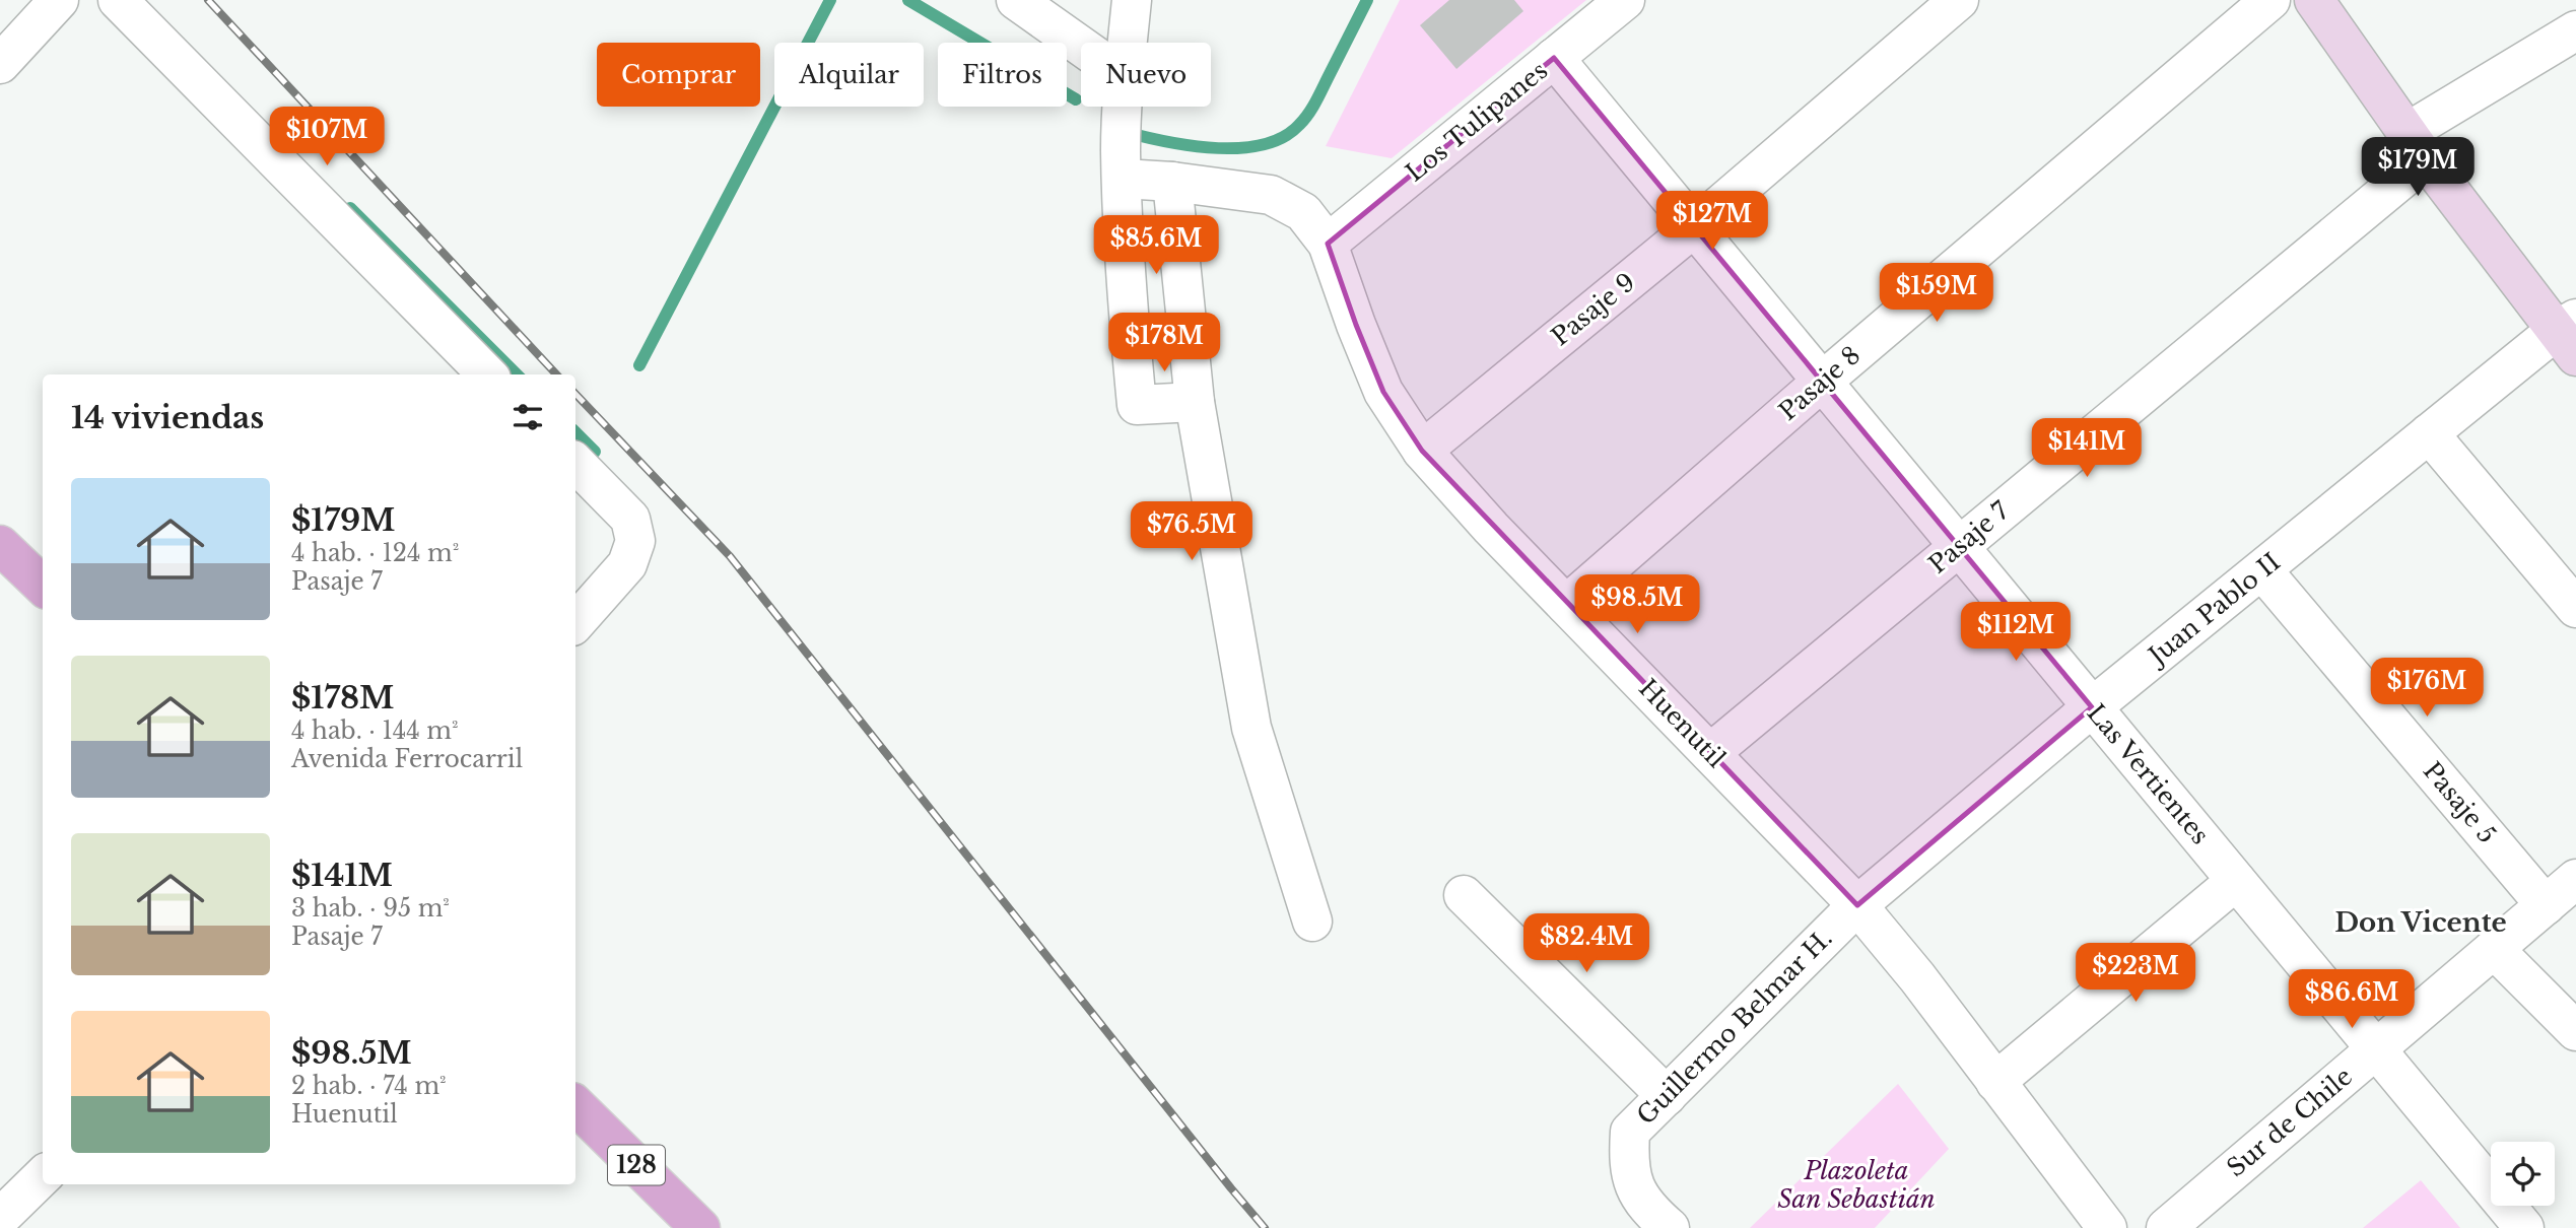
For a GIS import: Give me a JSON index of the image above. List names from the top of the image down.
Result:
{
  "streets": {
    "main road": ["128"],
    "street": [
      "Los Tulipanes",
      "Pasaje 9",
      "Pasaje 8",
      "Pasaje 7",
      "Juan Pablo II",
      "Huenutil",
      "Las Vertientes",
      "Pasaje 5",
      "Guillermo Belmar H.",
      "Sur de Chile"
    ]
  },
  "crossings": [
    ["Los Tulipanes", "Huenutil"],
    ["Los Tulipanes", "Las Vertientes"],
    ["Pasaje 9", "Huenutil"],
    ["Pasaje 9", "Las Vertientes"],
    ["Pasaje 8", "Huenutil"],
    ["Pasaje 8", "Las Vertientes"],
    ["Pasaje 7", "Huenutil"],
    ["Pasaje 7", "Las Vertientes"],
    ["Juan Pablo II", "Huenutil"],
    ["Juan Pablo II", "Las Vertientes"],
    ["Juan Pablo II", "Pasaje 5"],
    ["Juan Pablo II", "Guillermo Belmar H."],
    ["Huenutil", "Guillermo Belmar H."],
    ["Las Vertientes", "Sur de Chile"],
    ["Pasaje 5", "Sur de Chile"]
  ],
  "districts": ["Don Vicente"],
  "parks": ["Plazoleta San Sebastián"],
  "page": {
    "chip": [
      "Comprar",
      "Alquilar",
      "Filtros",
      "Nuevo"
    ],
    "price": [
      "$107M",
      "$179M",
      "$127M",
      "$85.6M",
      "$159M",
      "$178M",
      "$141M",
      "$76.5M",
      "$98.5M",
      "$112M",
      "$176M",
      "$82.4M",
      "$223M",
      "$86.6M"
    ],
    "heading": "14 viviendas",
    "list": [
      {
        "name": "$179M",
        "note": "4 hab. · 124 m² · Pasaje 7"
      },
      {
        "name": "$178M",
        "note": "4 hab. · 144 m² · Avenida Ferrocarril"
      },
      {
        "name": "$141M",
        "note": "3 hab. · 95 m² · Pasaje 7"
      },
      {
        "name": "$98.5M",
        "note": "2 hab. · 74 m² · Huenutil"
      }
    ]
  }
}
